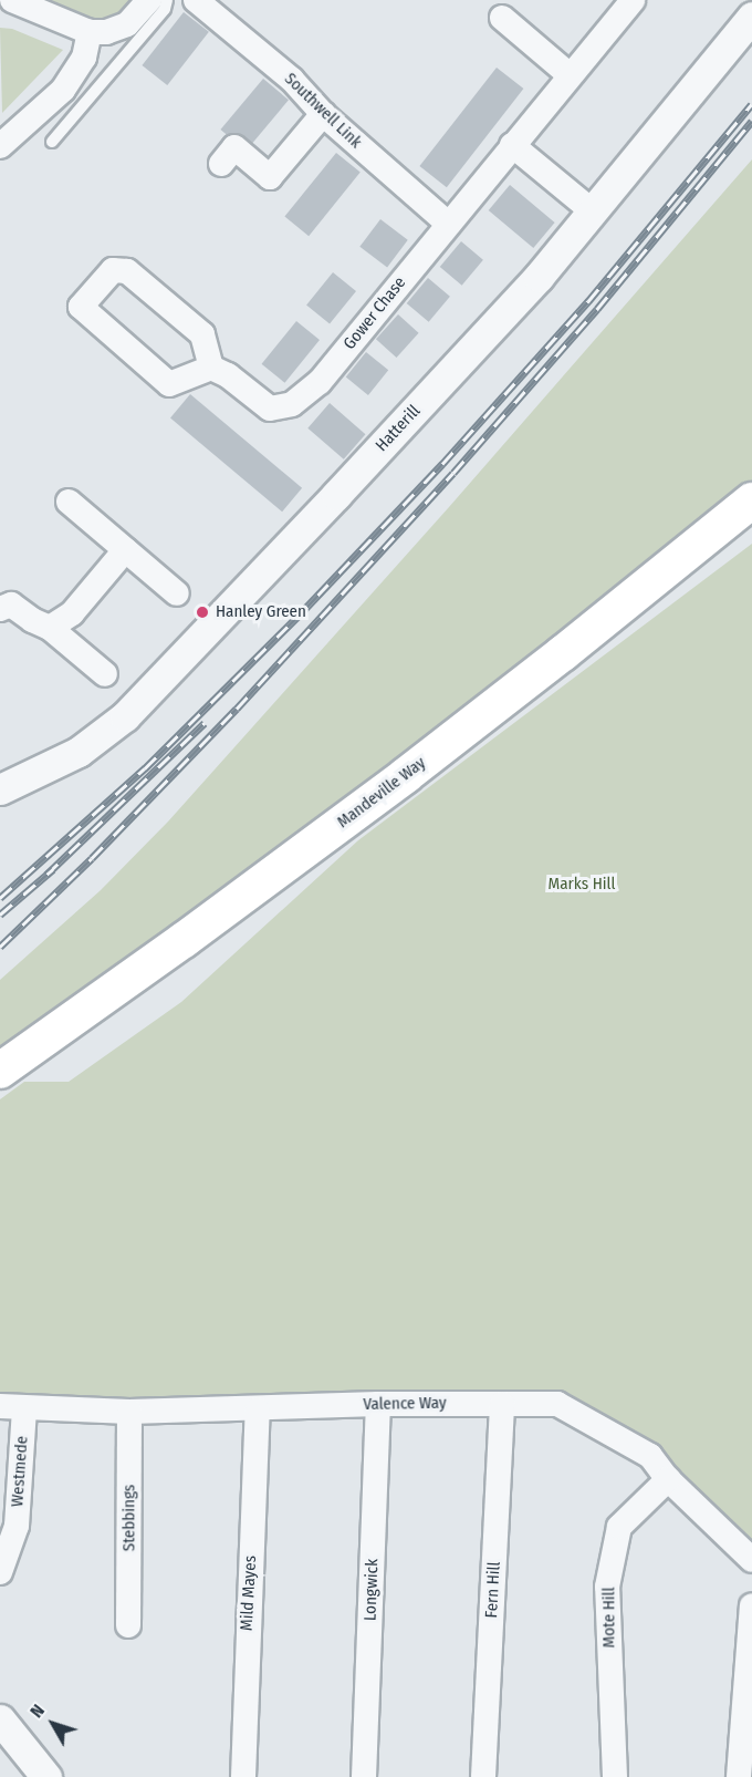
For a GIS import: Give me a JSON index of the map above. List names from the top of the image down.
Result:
{
  "streets": {
    "main road": ["Mandeville Way"],
    "street": [
      "Southwell Link",
      "Gower Chase",
      "Hatterill",
      "Valence Way",
      "Westmede",
      "Stebbings",
      "Longwick",
      "Fern Hill",
      "Mild Mayes",
      "Mote Hill"
    ]
  },
  "crossings": [
    ["Southwell Link", "Gower Chase"],
    ["Valence Way", "Westmede"],
    ["Valence Way", "Stebbings"],
    ["Valence Way", "Longwick"],
    ["Valence Way", "Fern Hill"],
    ["Valence Way", "Mild Mayes"],
    ["Valence Way", "Mote Hill"]
  ],
  "parks": ["Marks Hill"],
  "places": ["Hanley Green"],
  "north": "top left"
}
